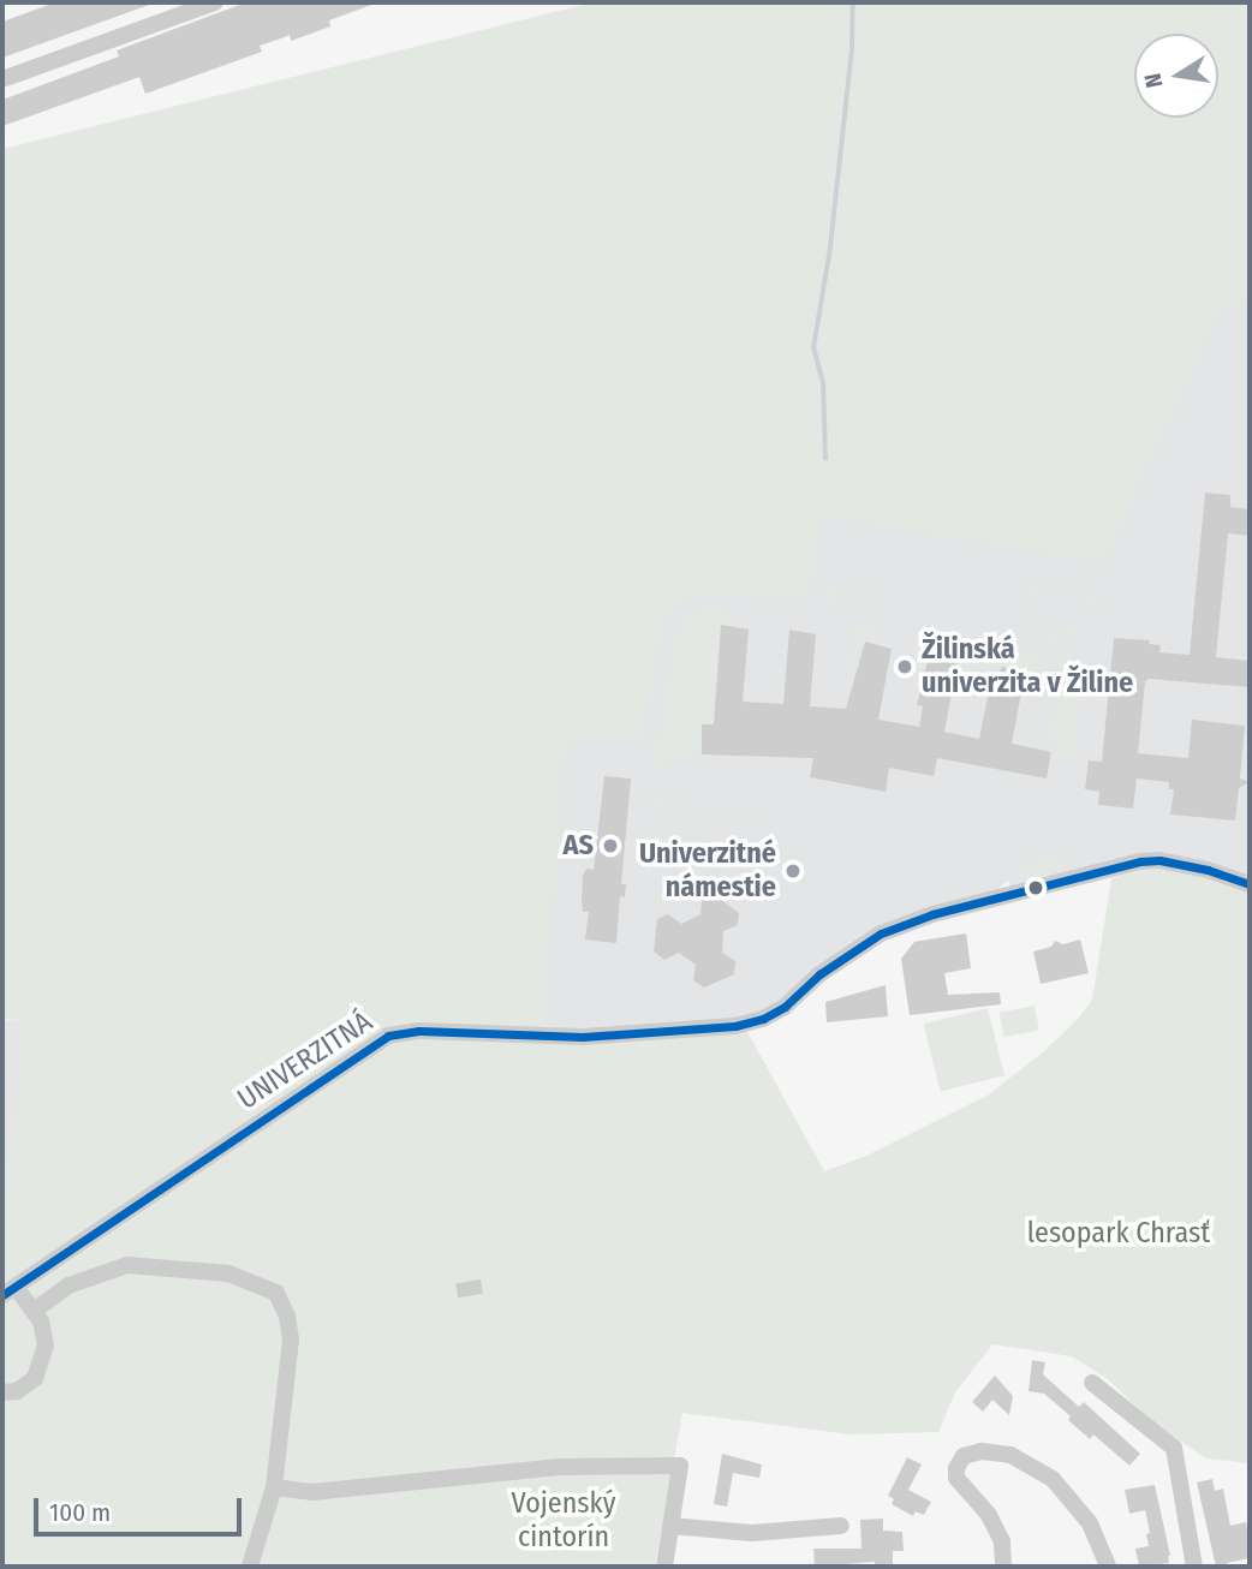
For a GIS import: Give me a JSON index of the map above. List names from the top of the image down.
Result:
{
  "streets": {
    "street": ["UNIVERZITNÁ"]
  },
  "parks": ["lesopark Chrasť", "Vojenský cintorín"],
  "places": ["Žilinská univerzita v Žiline", "AS", "Univerzitné námestie"],
  "scale_bar": "100 m",
  "north": "left"
}
